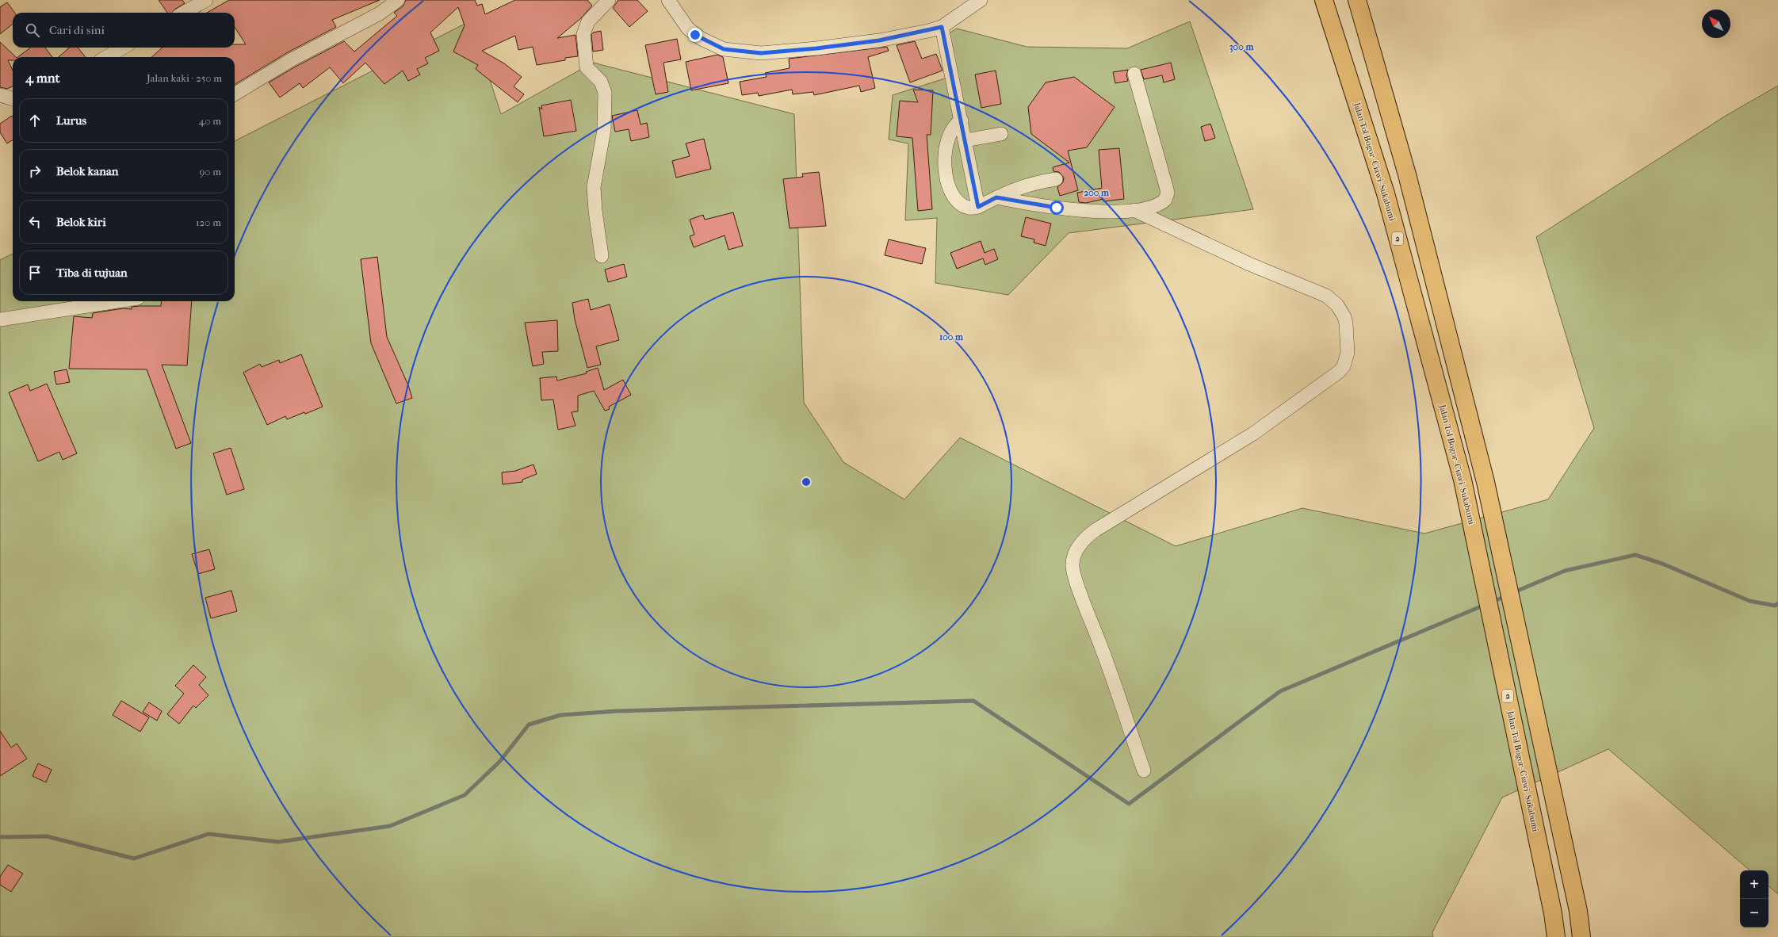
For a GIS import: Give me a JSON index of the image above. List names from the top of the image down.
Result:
{
  "streets": {
    "highway": ["Jalan Tol Bogor–Ciawi–Sukabumi", "2"]
  },
  "north": "top left",
  "page": {
    "search": "Cari di sini",
    "heading": ["4 mnt", "Jalan kaki · 250 m"],
    "list": [
      ["Lurus", "40 m"],
      ["Belok kanan", "90 m"],
      ["Belok kiri", "120 m"],
      "Tiba di tujuan"
    ],
    "map_buttons": ["+", "−"]
  },
  "rings": ["300 m", "200 m", "100 m"]
}
